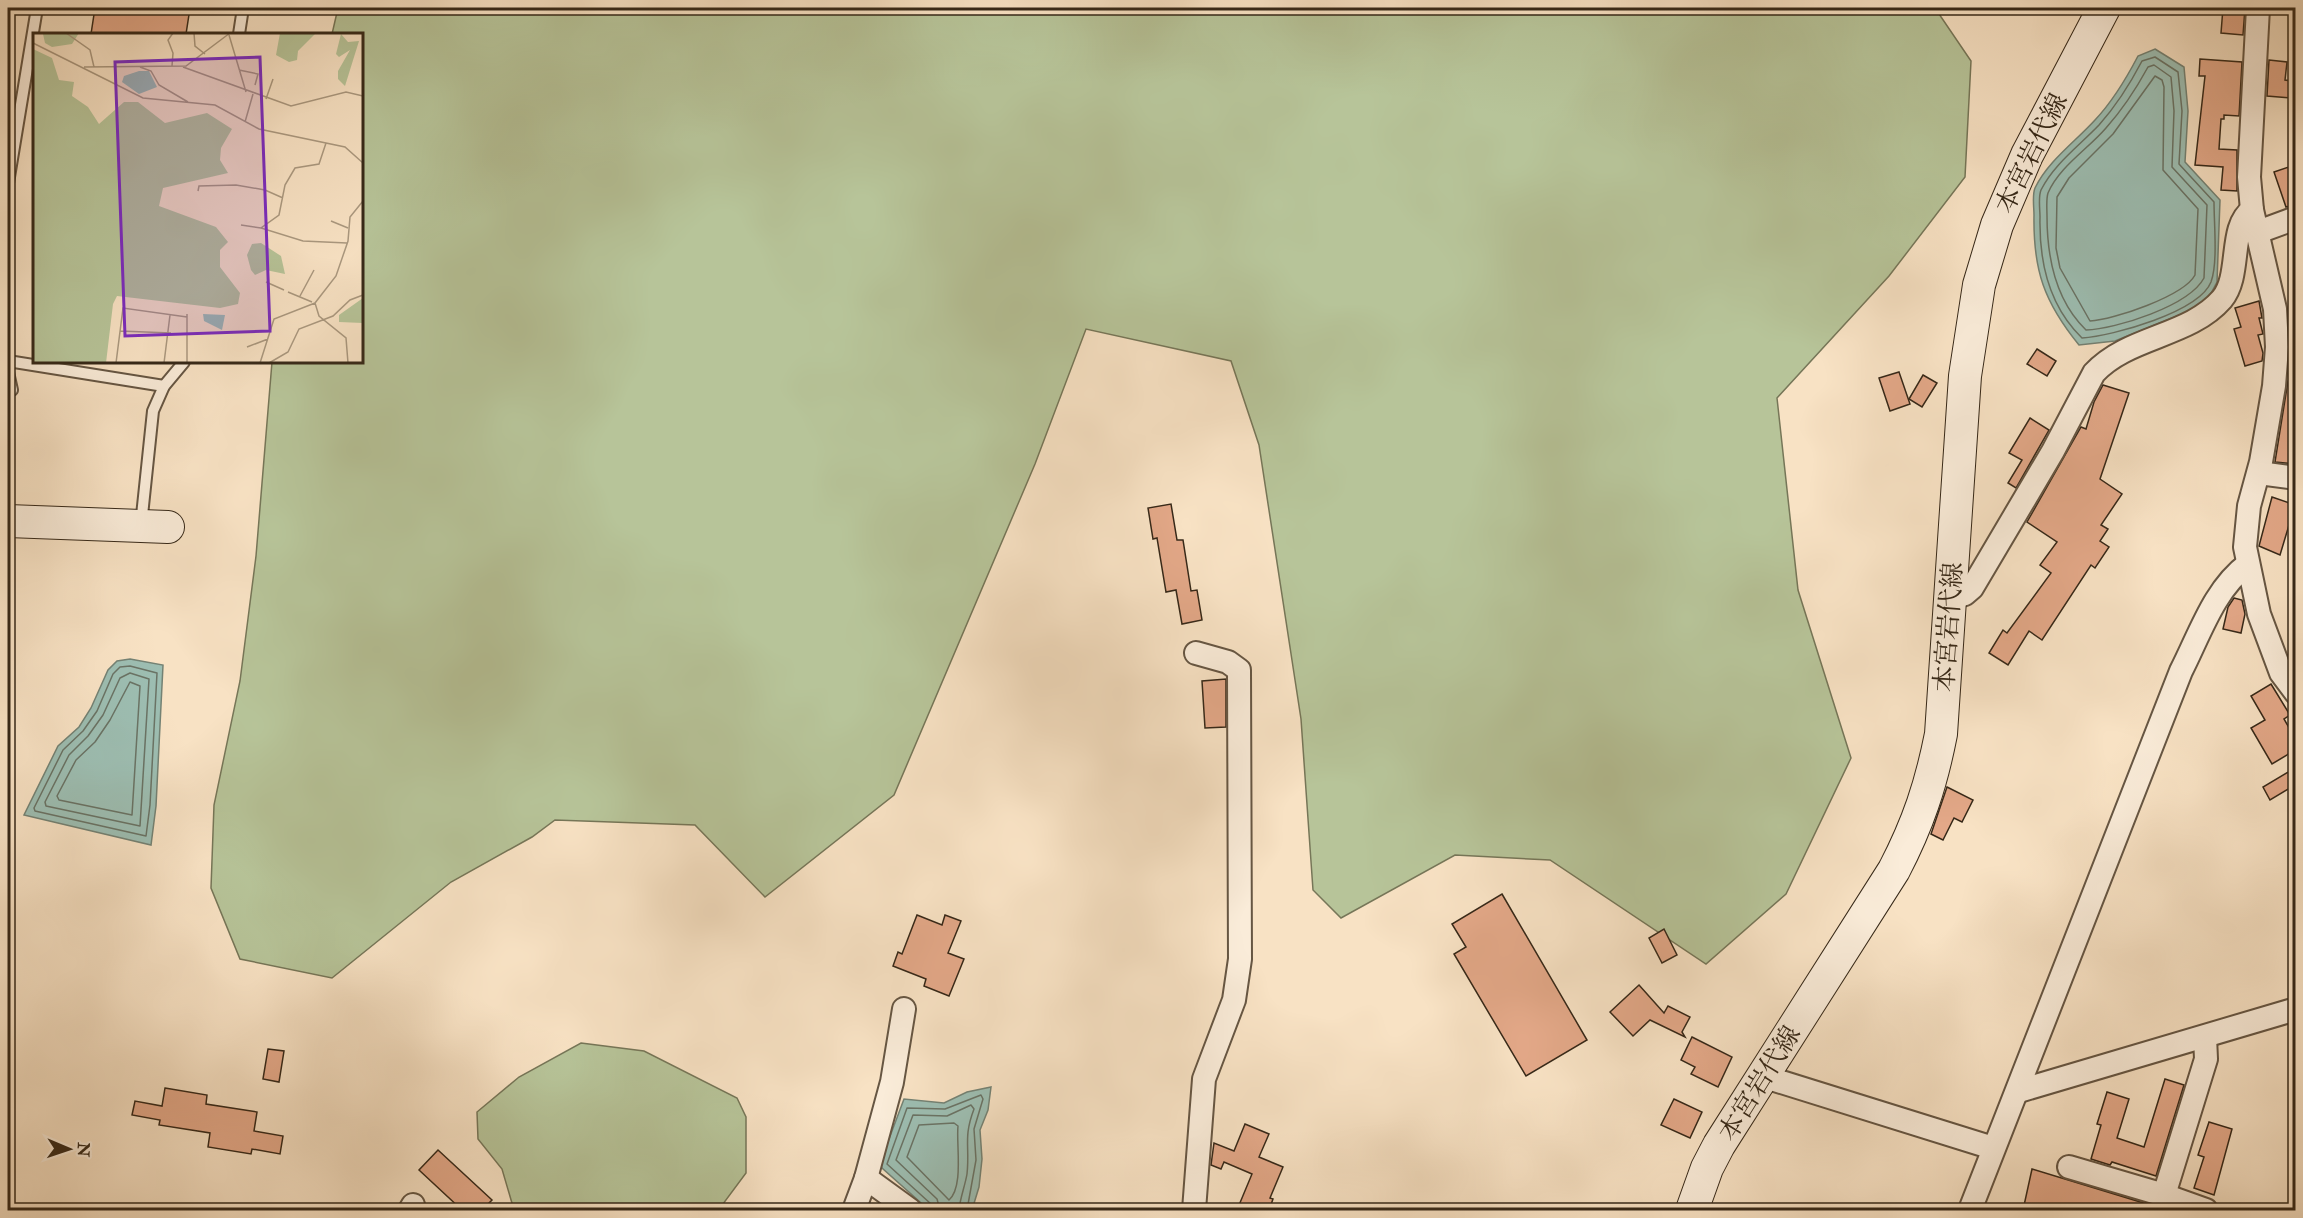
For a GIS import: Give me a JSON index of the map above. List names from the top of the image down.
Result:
{
  "streets": {
    "main road": ["本宮岩代線"]
  },
  "north": "right"
}
